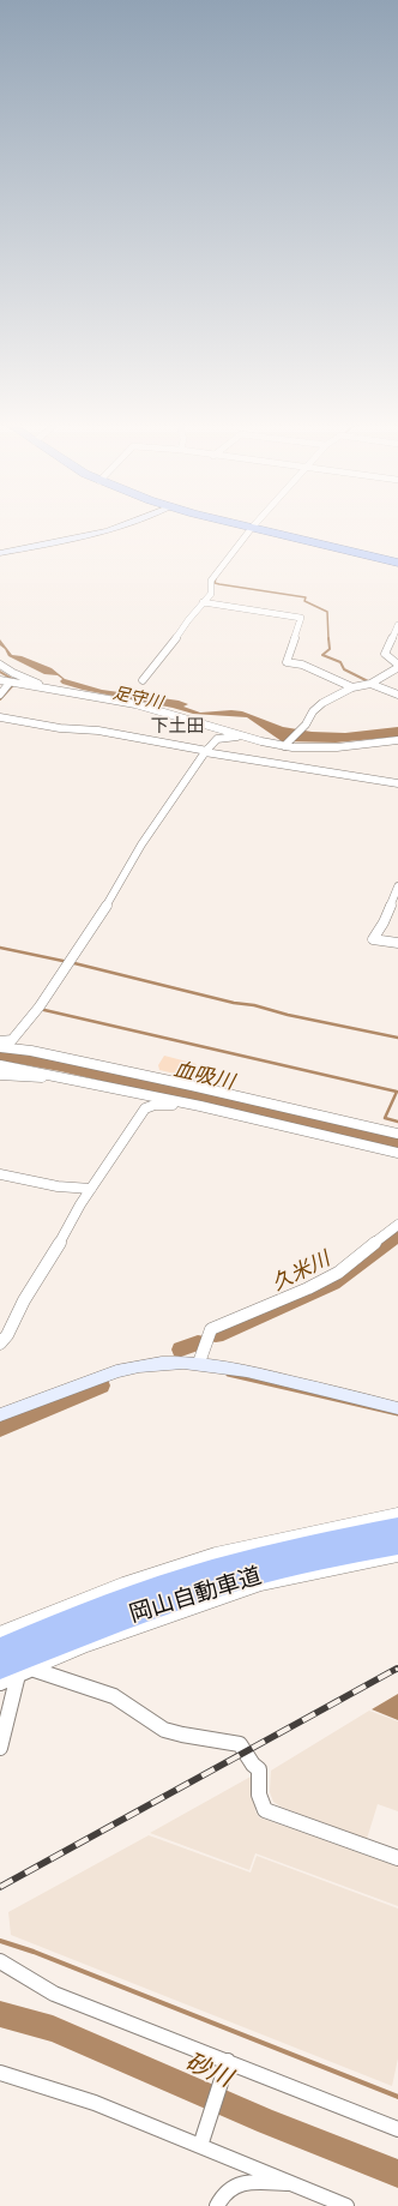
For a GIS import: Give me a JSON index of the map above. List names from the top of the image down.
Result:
{
  "streets": {
    "highway": ["岡山自動車道"]
  },
  "districts": ["下土田"],
  "water": [
    "足守川",
    "血吸川",
    "久米川",
    "砂川"
  ]
}
